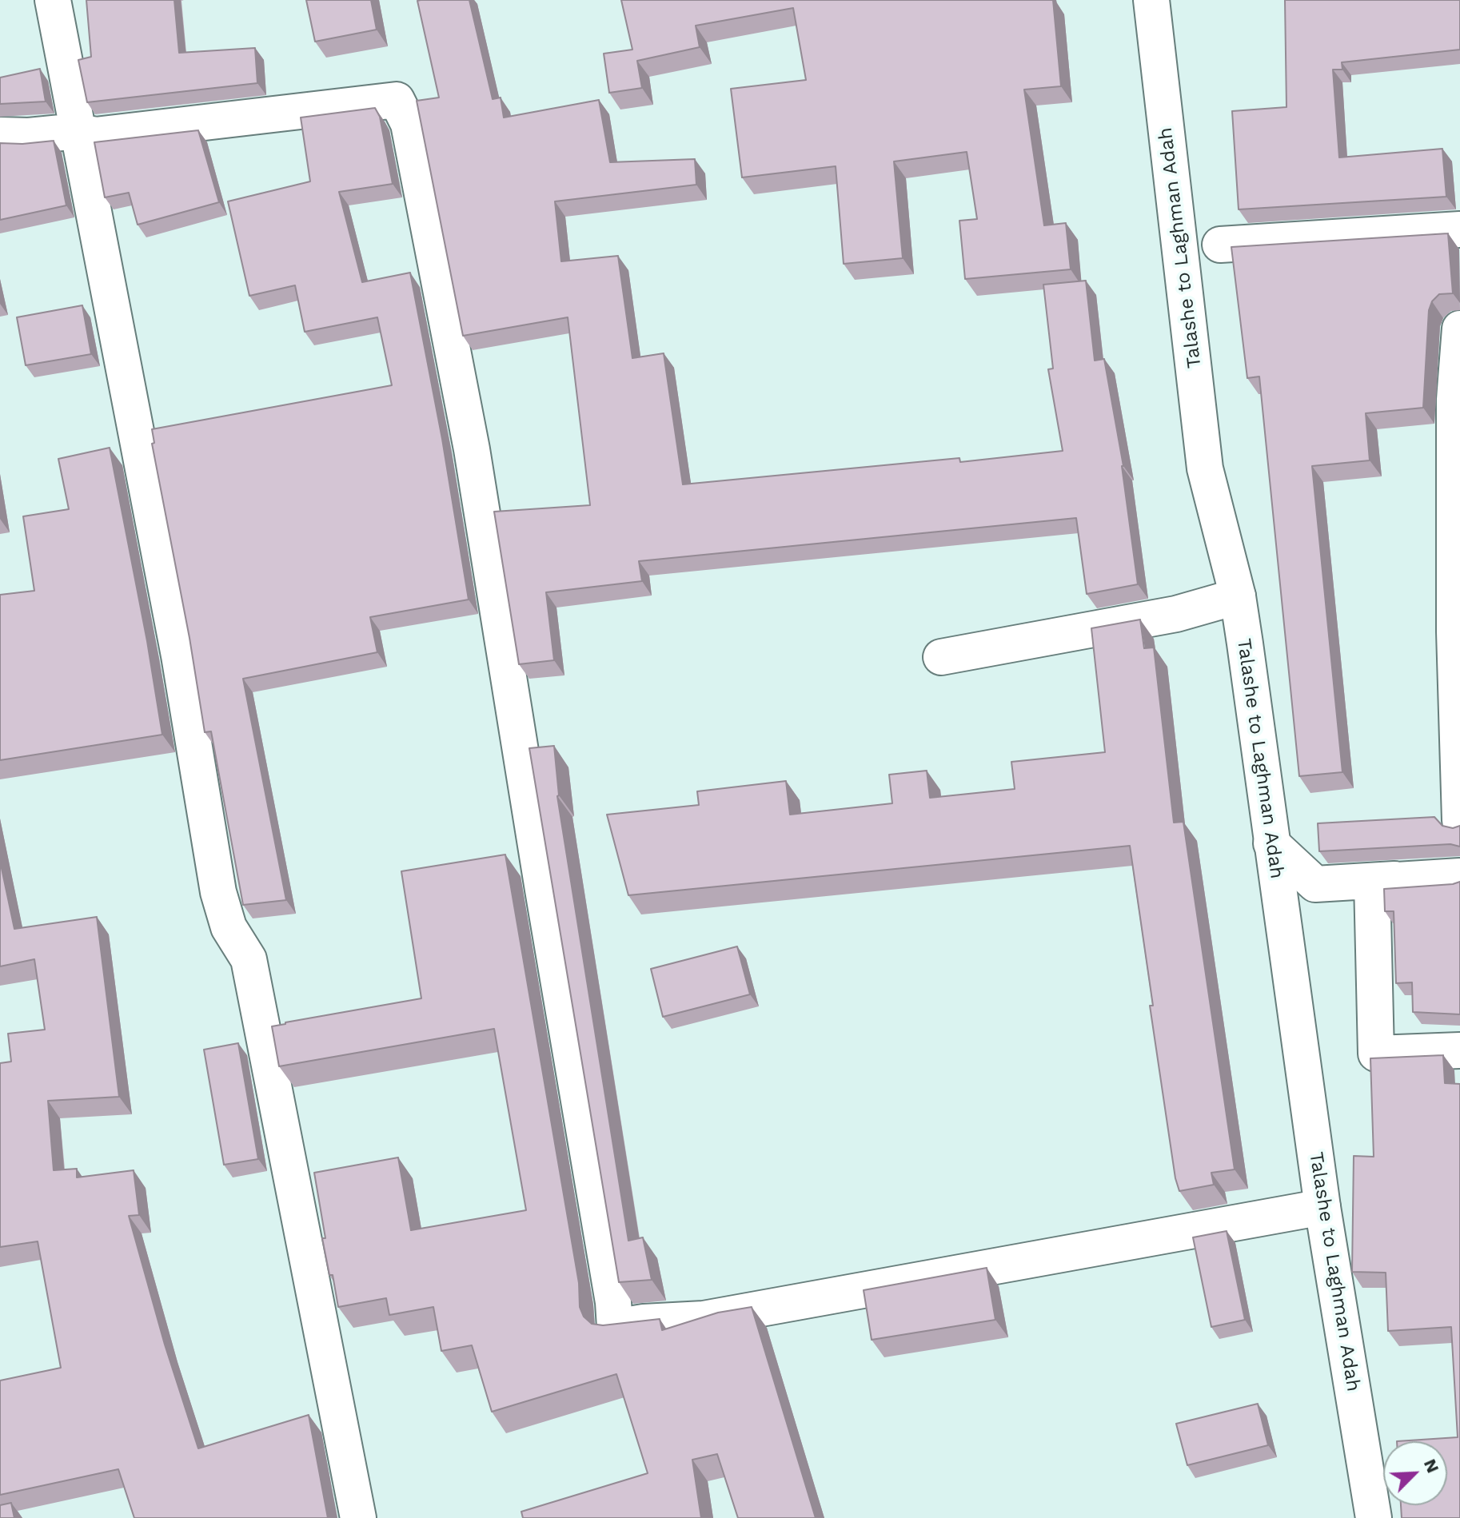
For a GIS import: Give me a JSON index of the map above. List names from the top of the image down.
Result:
{
  "streets": {
    "street": ["Talashe to Laghman Adah"]
  },
  "north": "top right"
}
